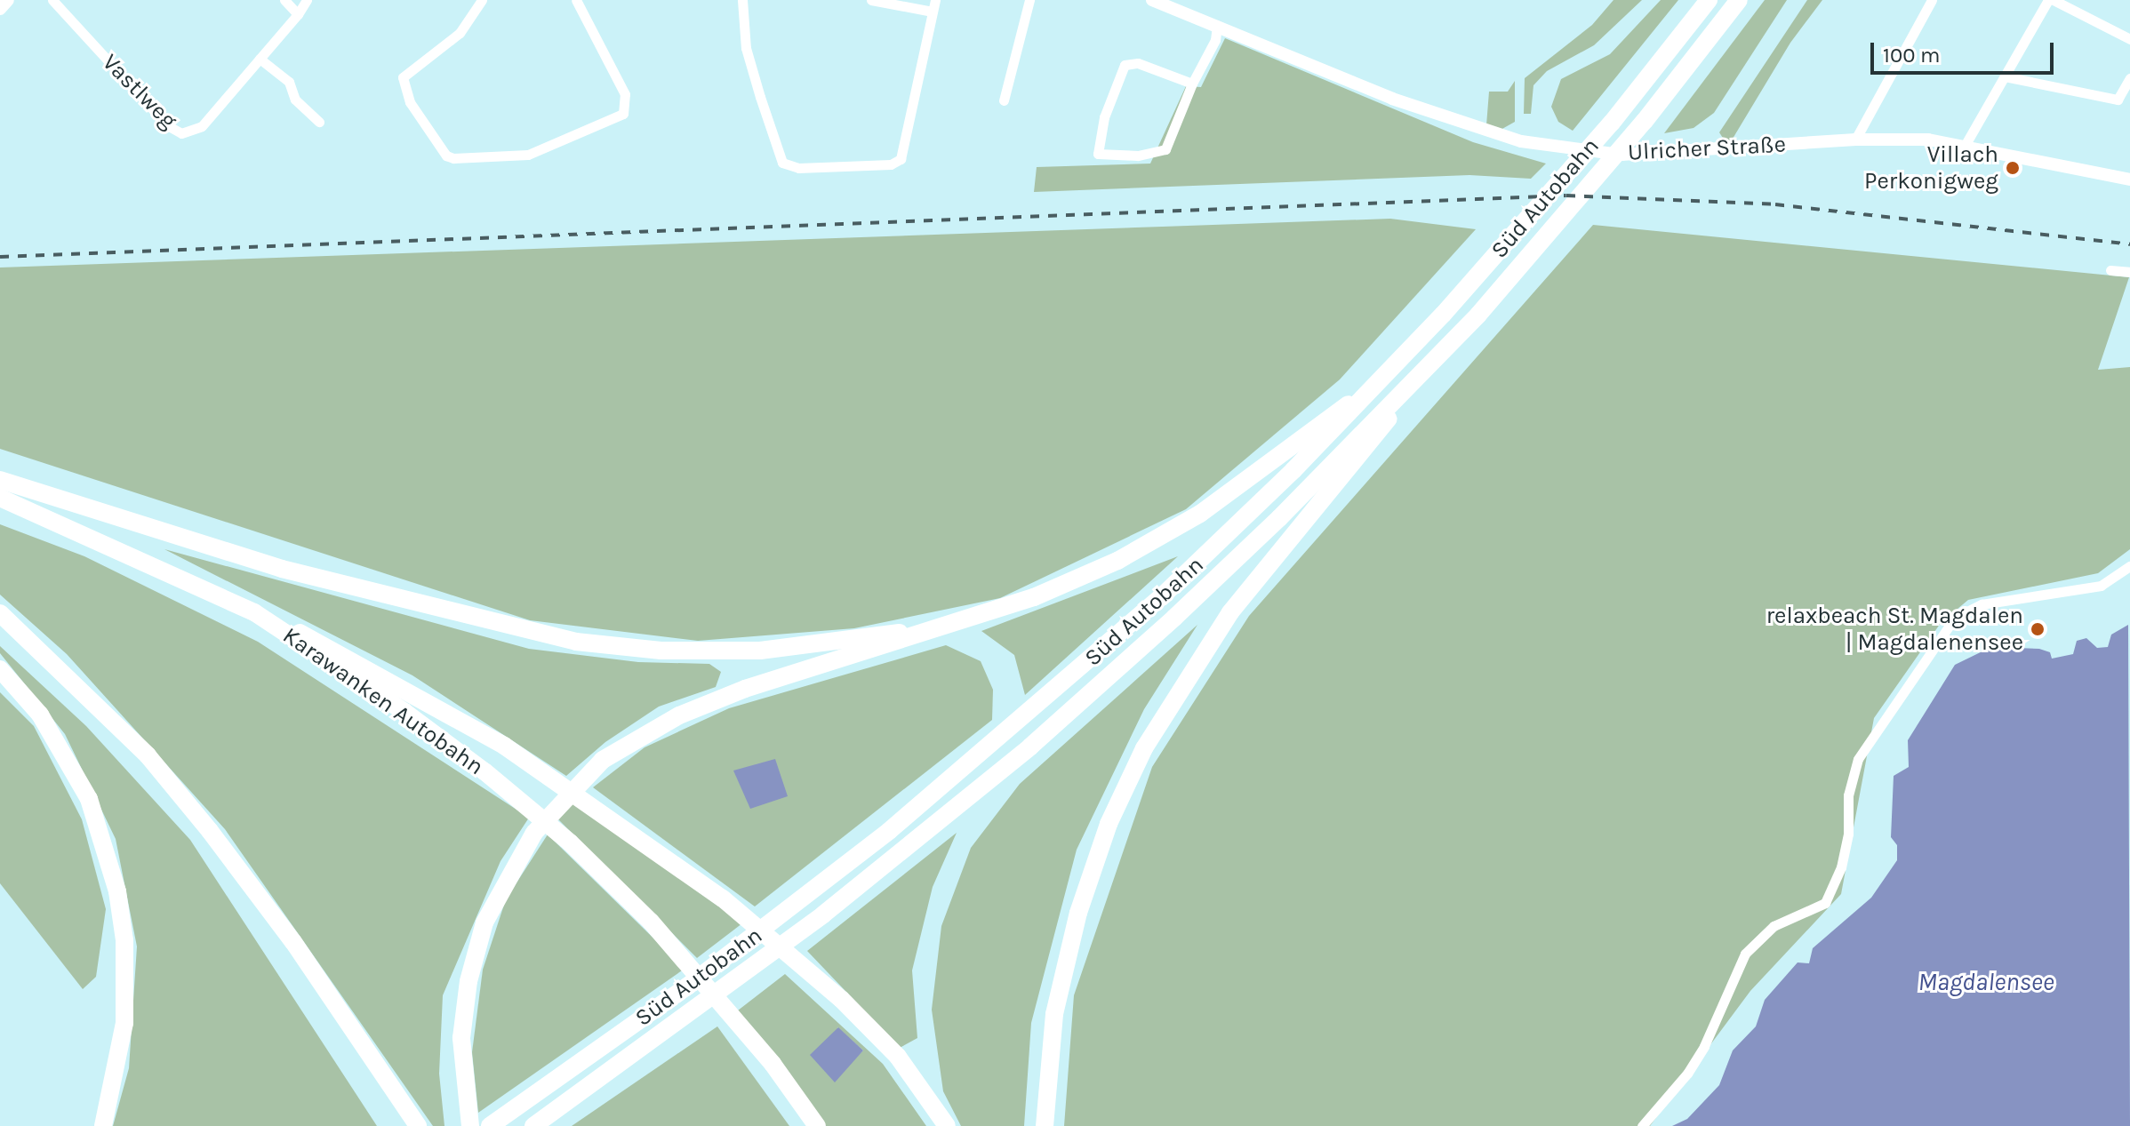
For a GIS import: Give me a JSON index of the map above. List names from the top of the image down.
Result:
{
  "streets": {
    "highway": ["Süd Autobahn", "Karawanken Autobahn"],
    "street": ["Vastlweg", "Ulricher Straße"]
  },
  "water": ["Magdalensee"],
  "places": ["Villach Perkonigweg", "relaxbeach St. Magdalen | Magdalenensee"],
  "scale_bar": "100 m"
}
